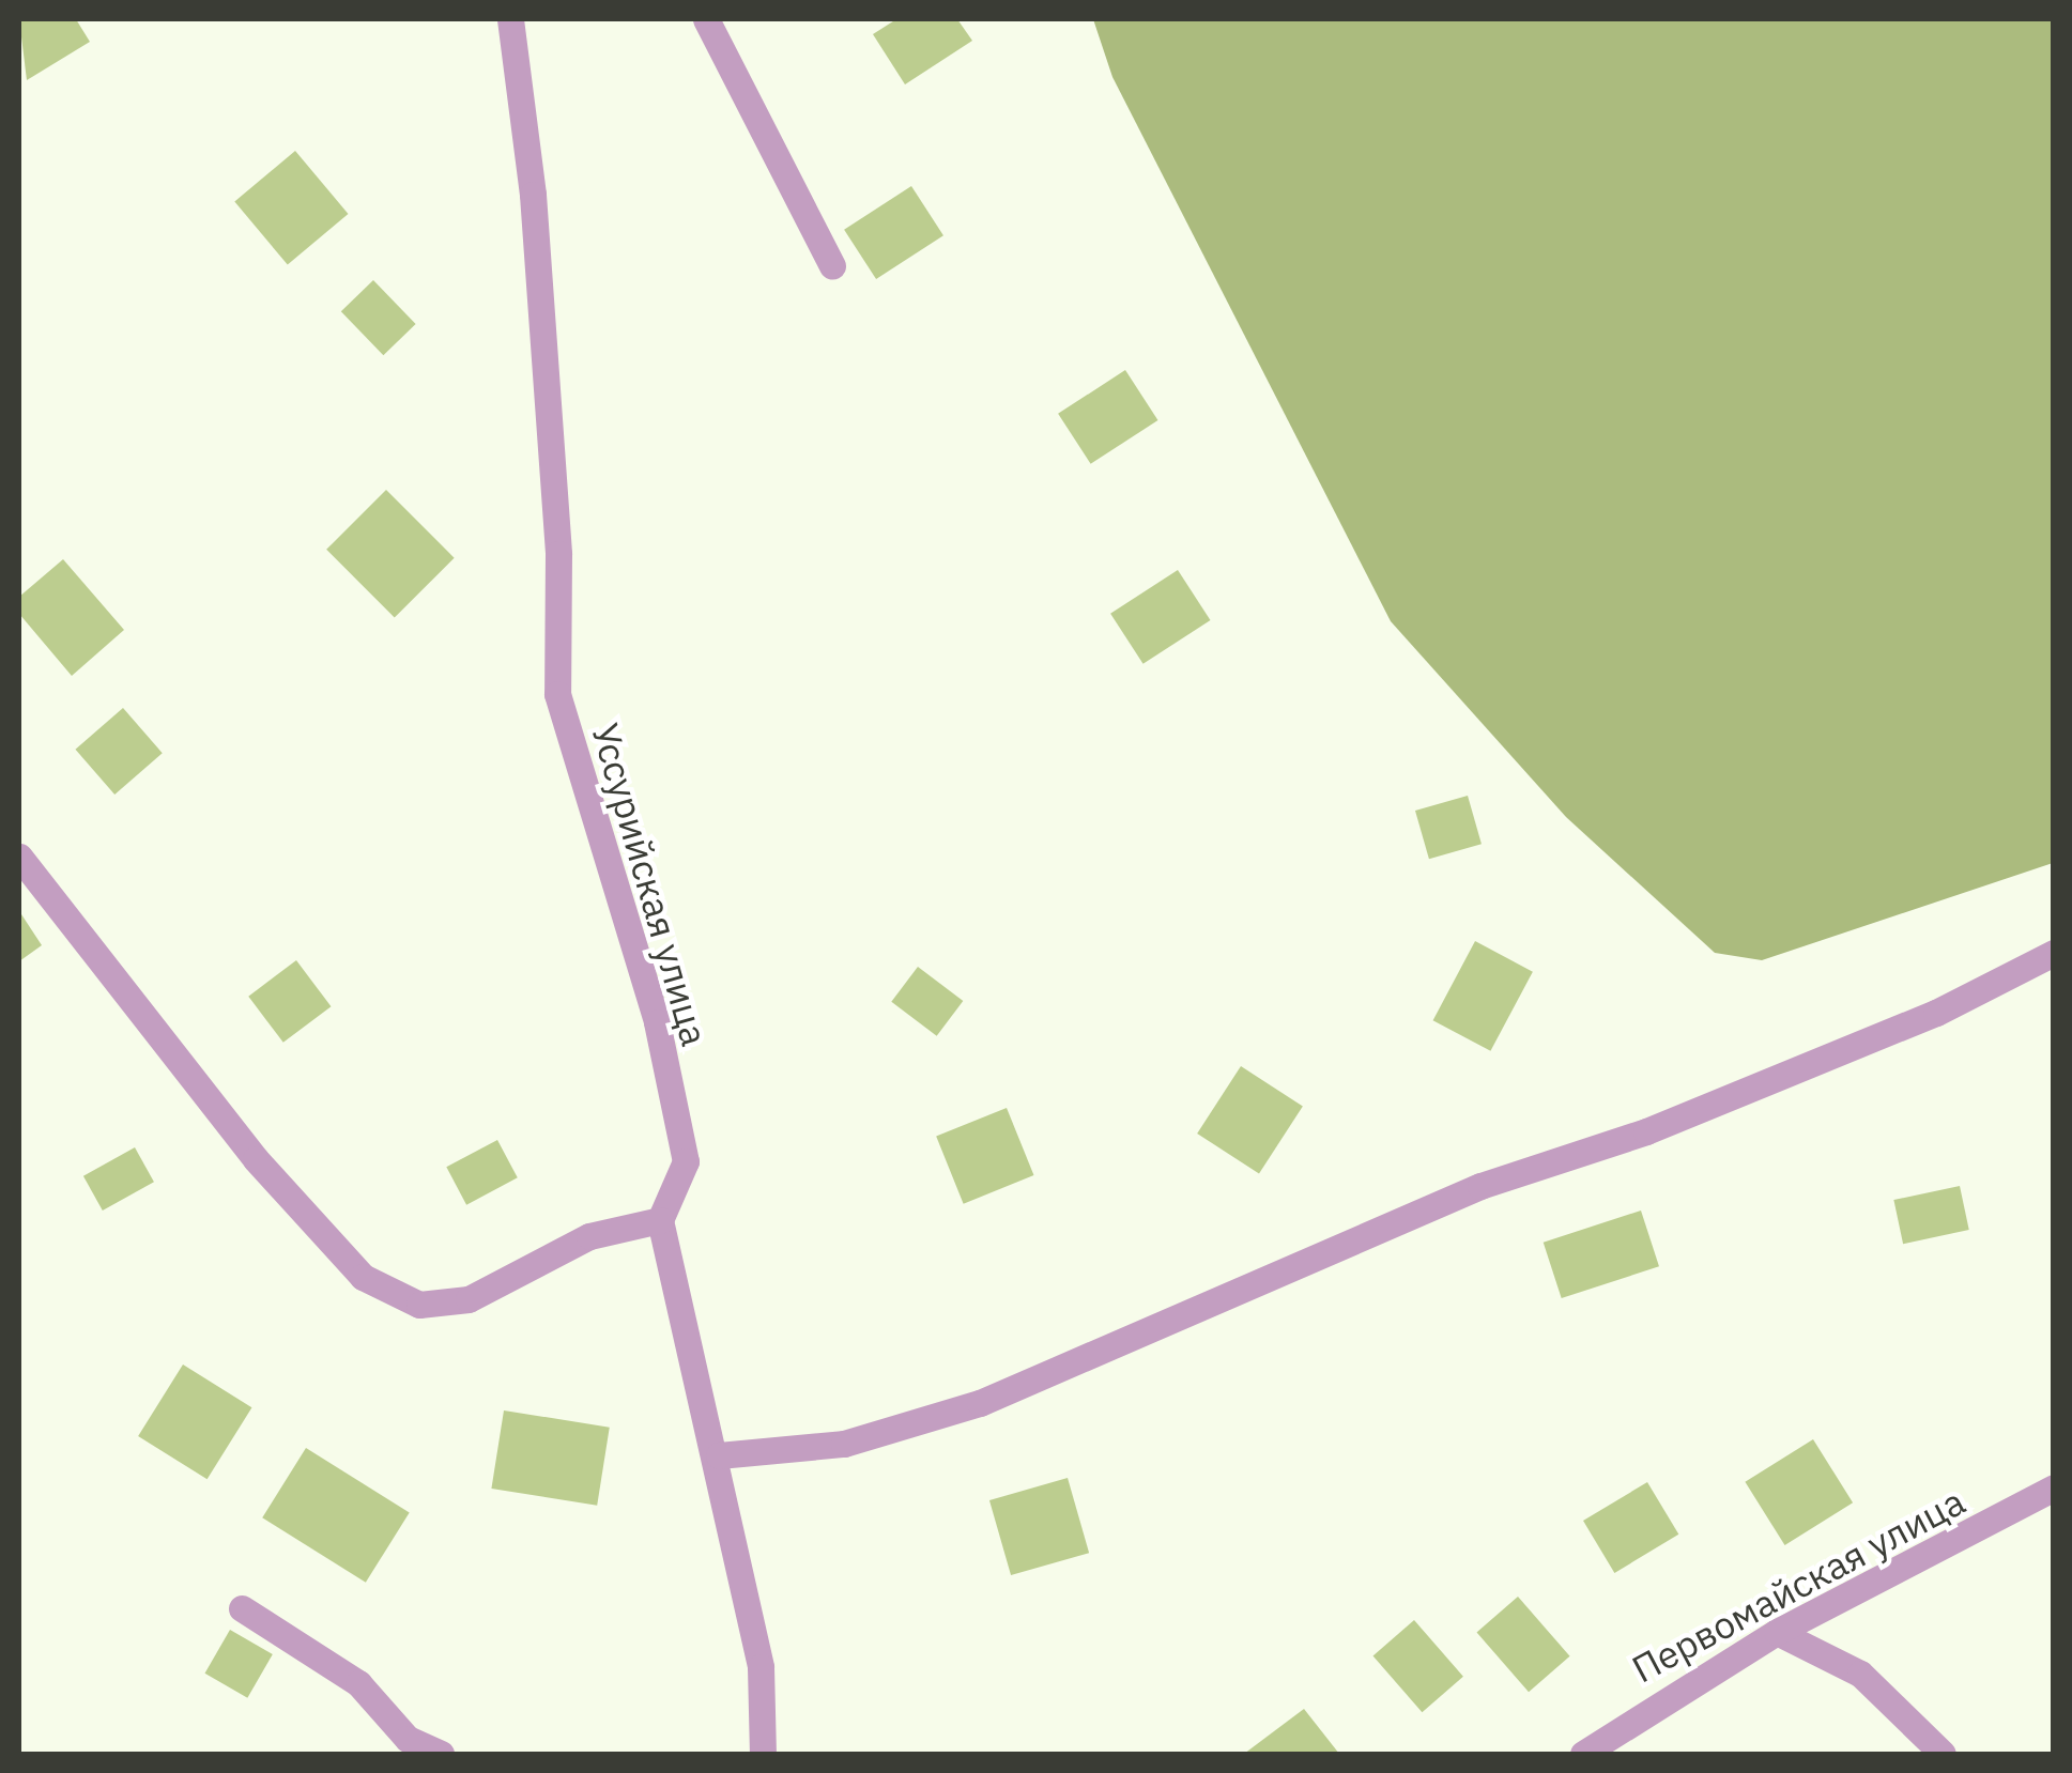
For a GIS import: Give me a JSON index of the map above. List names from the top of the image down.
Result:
{
  "streets": {
    "street": ["Уссурийская улица", "Первомайская улица"]
  }
}
